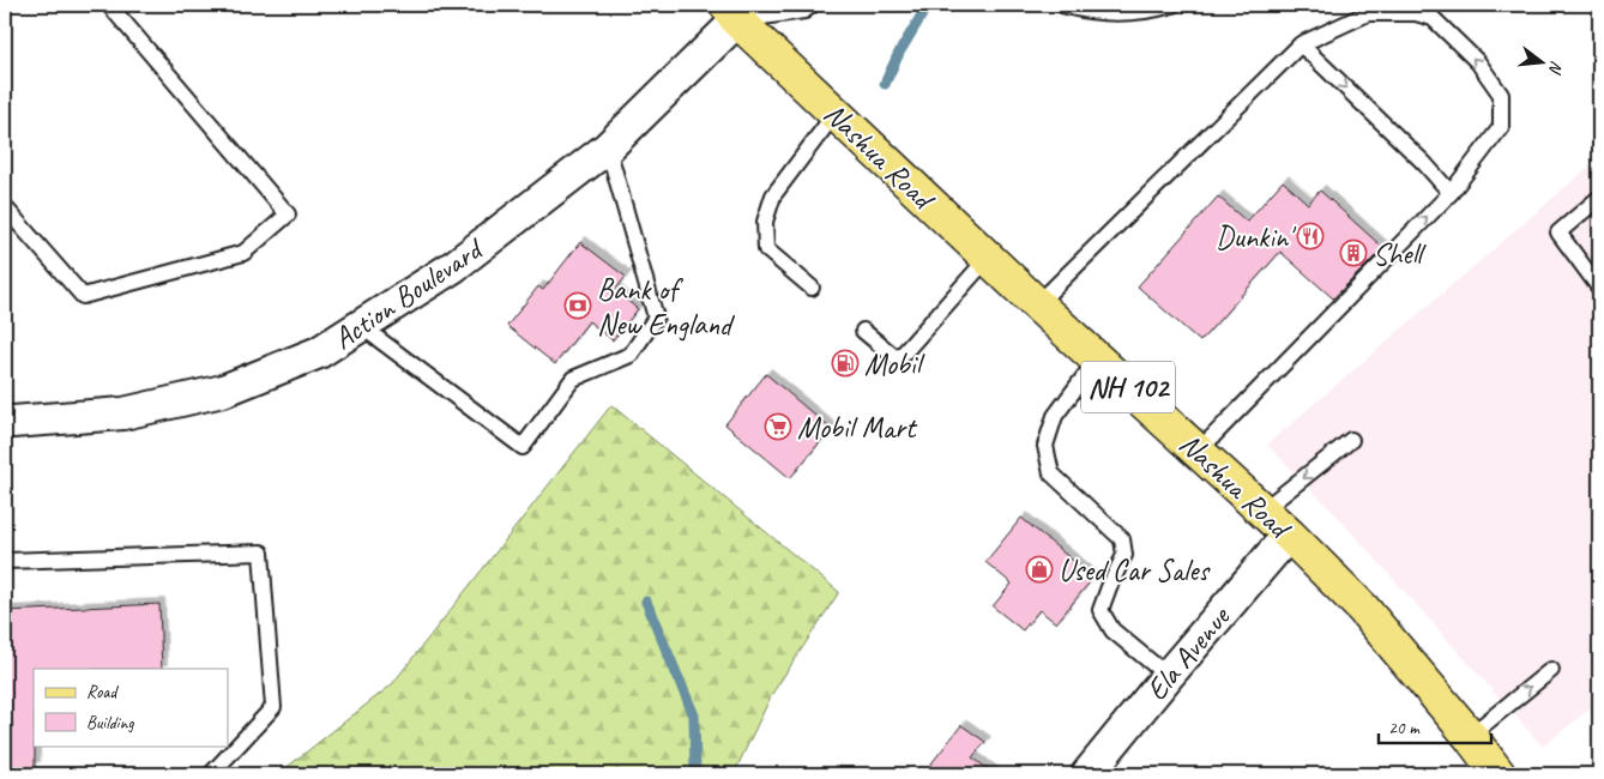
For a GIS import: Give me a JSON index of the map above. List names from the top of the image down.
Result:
{
  "streets": {
    "main road": ["Nashua Road", "NH 102"],
    "street": ["Action Boulevard", "Ela Avenue"]
  },
  "crossings": [
    ["Nashua Road", "Action Boulevard"],
    ["Nashua Road", "Ela Avenue"]
  ],
  "places": {
    "restaurant": ["Dunkin'"],
    "building": ["Shell"],
    "bank": ["Bank of New England"],
    "fuel station": ["Mobil"],
    "supermarket": ["Mobil Mart"],
    "shop": ["Used Car Sales"]
  },
  "legend": ["Road", "Building"],
  "scale_bar": "20 m",
  "north": "right"
}
